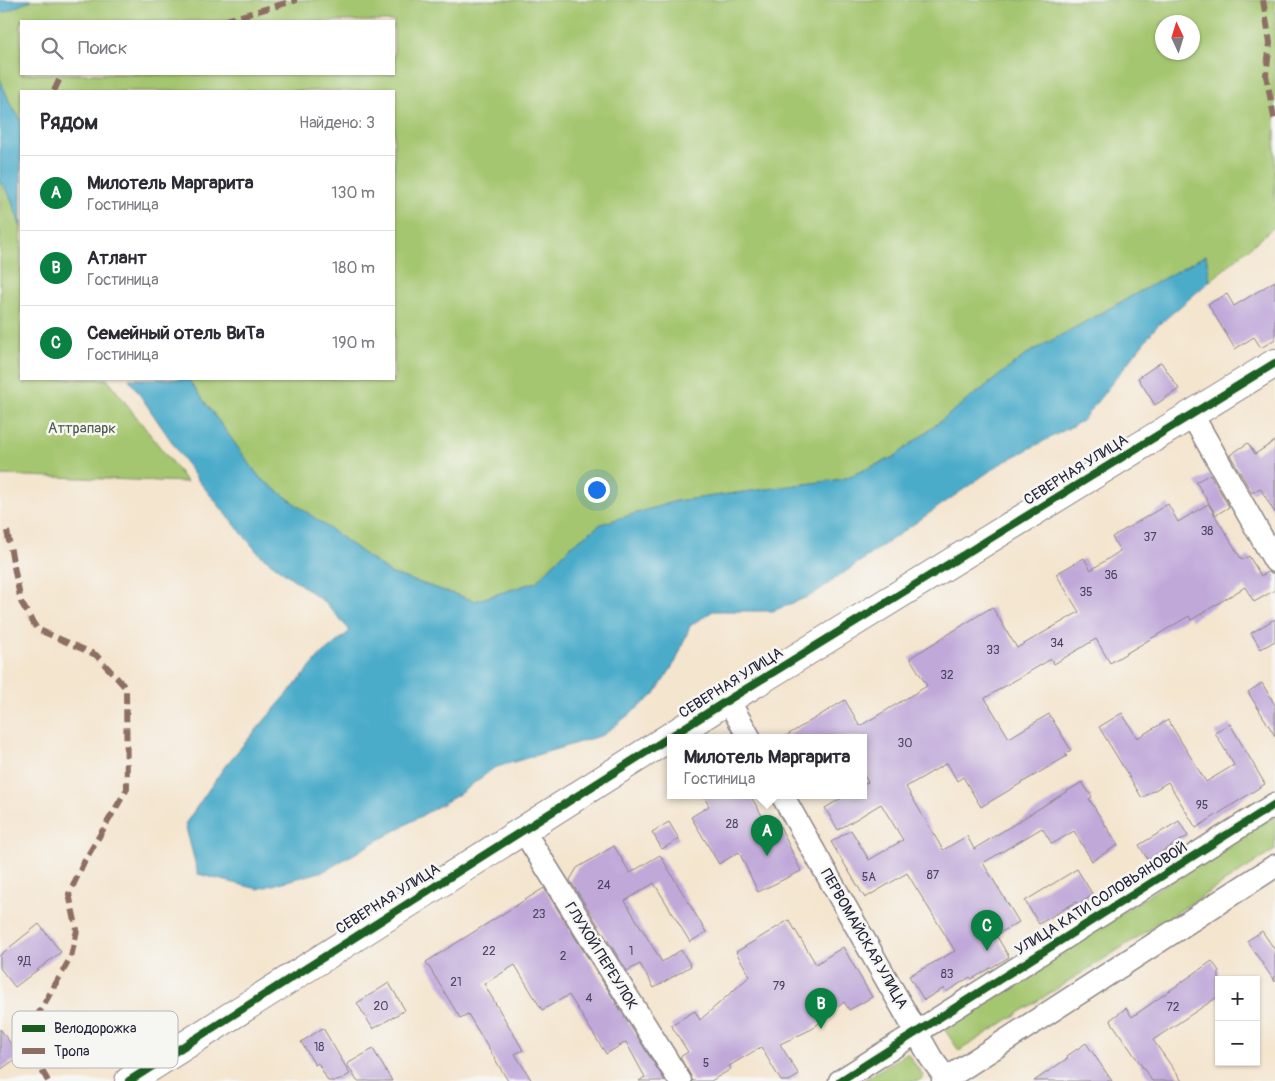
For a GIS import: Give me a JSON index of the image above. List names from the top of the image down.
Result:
{
  "streets": {
    "street": [
      "СЕВЕРНАЯ УЛИЦА",
      "УЛИЦА КАТИ СОЛОВЬЯНОВОЙ",
      "ПЕРВОМАЙСКАЯ УЛИЦА",
      "ГЛУХОЙ ПЕРЕУЛОК"
    ]
  },
  "crossings": [
    ["СЕВЕРНАЯ УЛИЦА", "ГЛУХОЙ ПЕРЕУЛОК"],
    ["УЛИЦА КАТИ СОЛОВЬЯНОВОЙ", "ПЕРВОМАЙСКАЯ УЛИЦА"]
  ],
  "parks": ["Аттрапарк"],
  "house_numbers": [
    "38",
    "37",
    "36",
    "35",
    "34",
    "33",
    "32",
    "30",
    "95",
    "28",
    "87",
    "5А",
    "24",
    "23",
    "22",
    "1",
    "2",
    "9Д",
    "83",
    "21",
    "79",
    "4",
    "20",
    "72",
    "18",
    "5"
  ],
  "legend": ["Велодорожка", "Тропа"],
  "north": "top",
  "page": {
    "search": "Поиск",
    "heading": ["Рядом", "Найдено: 3"],
    "list": [
      {
        "mark": "A",
        "name": "Милотель Маргарита",
        "note": "Гостиница",
        "value": "130 m"
      },
      {
        "mark": "B",
        "name": "Атлант",
        "note": "Гостиница",
        "value": "180 m"
      },
      {
        "mark": "C",
        "name": "Семейный отель ВиТа",
        "note": "Гостиница",
        "value": "190 m"
      }
    ],
    "popup": ["Милотель Маргарита", "Гостиница"],
    "pins": ["A", "C", "B"],
    "map_buttons": ["+", "−"]
  }
}
